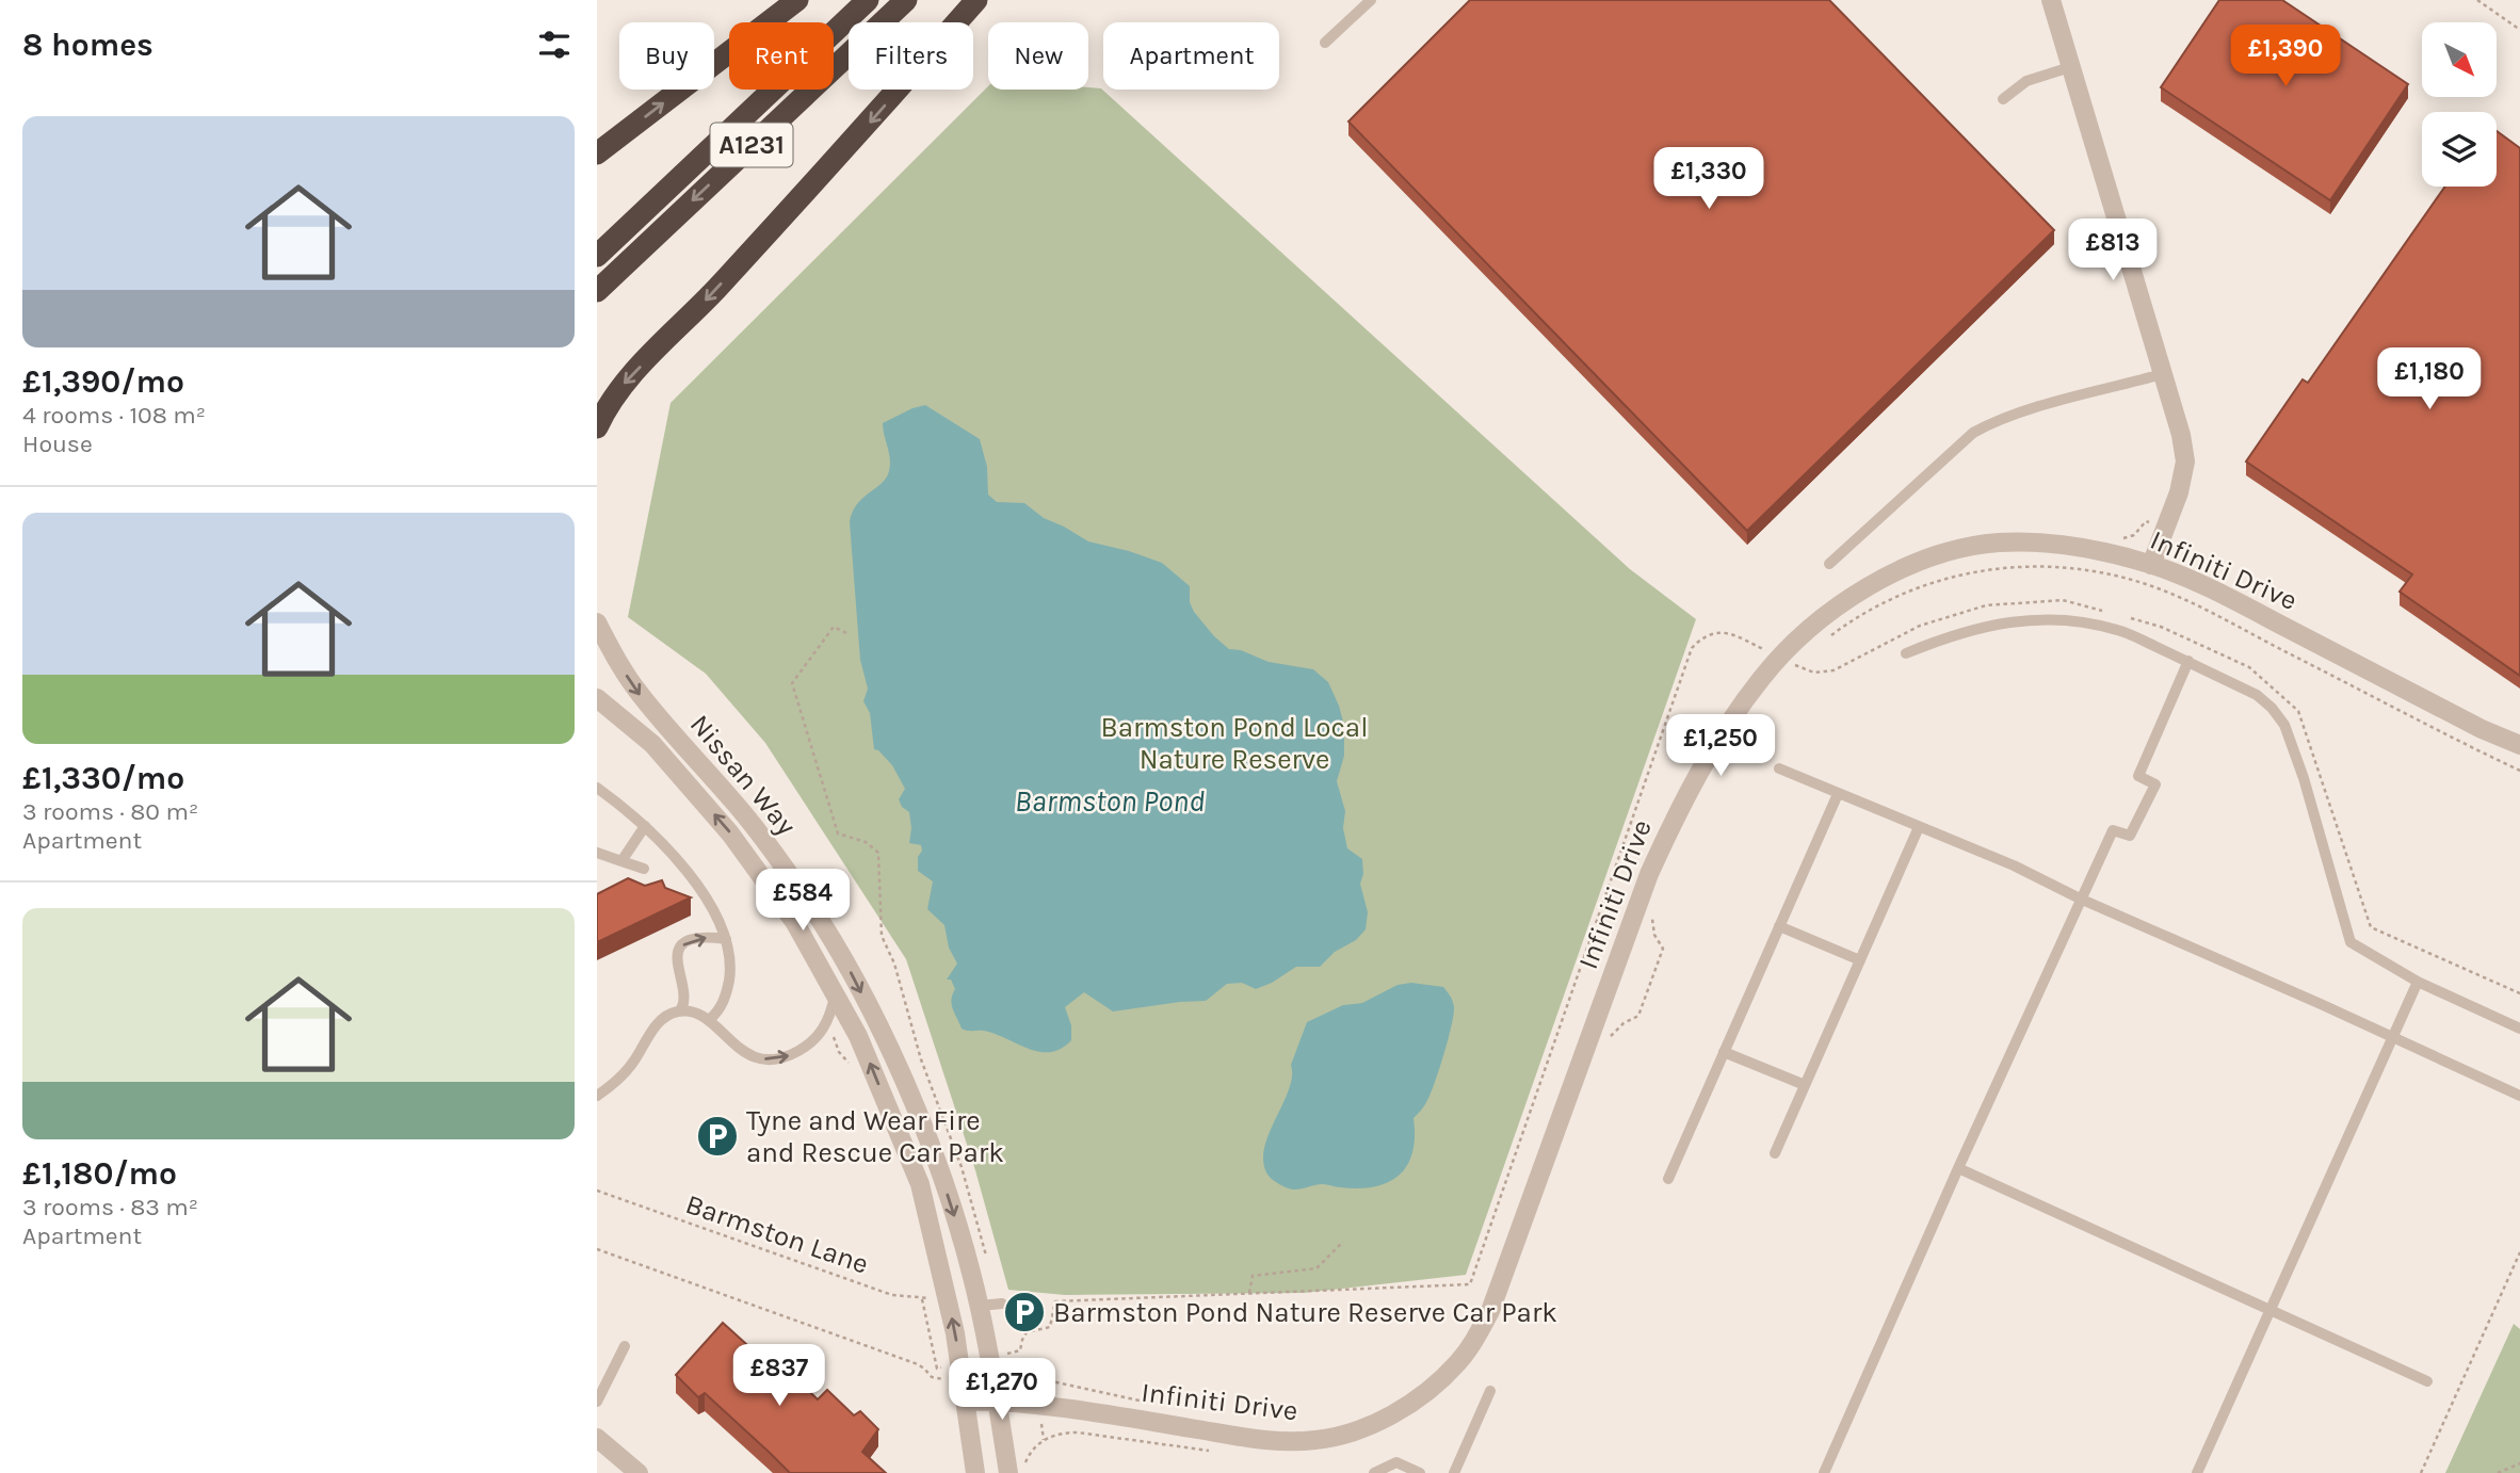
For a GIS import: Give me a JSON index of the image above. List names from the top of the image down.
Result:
{
  "streets": {
    "highway": ["A1231"],
    "street": ["Infiniti Drive", "Nissan Way"],
    "path": ["Barmston Lane"]
  },
  "crossings": [
    ["Infiniti Drive", "Nissan Way"],
    ["Nissan Way", "Barmston Lane"]
  ],
  "water": ["Barmston Pond"],
  "parks": ["Barmston Pond Local Nature Reserve"],
  "places": {
    "parking": ["Tyne and Wear Fire and Rescue Car Park", "Barmston Pond Nature Reserve Car Park"]
  },
  "north": "bottom right",
  "page": {
    "heading": "8 homes",
    "chip": [
      "Buy",
      "Rent",
      "Filters",
      "New",
      "Apartment"
    ],
    "price": [
      "£1,390",
      "£1,330",
      "£813",
      "£1,180",
      "£1,250",
      "£584",
      "£837",
      "£1,270"
    ],
    "list": [
      {
        "name": "£1,390/mo",
        "note": "4 rooms · 108 m² · House"
      },
      {
        "name": "£1,330/mo",
        "note": "3 rooms · 80 m² · Apartment"
      },
      {
        "name": "£1,180/mo",
        "note": "3 rooms · 83 m² · Apartment"
      }
    ]
  }
}
